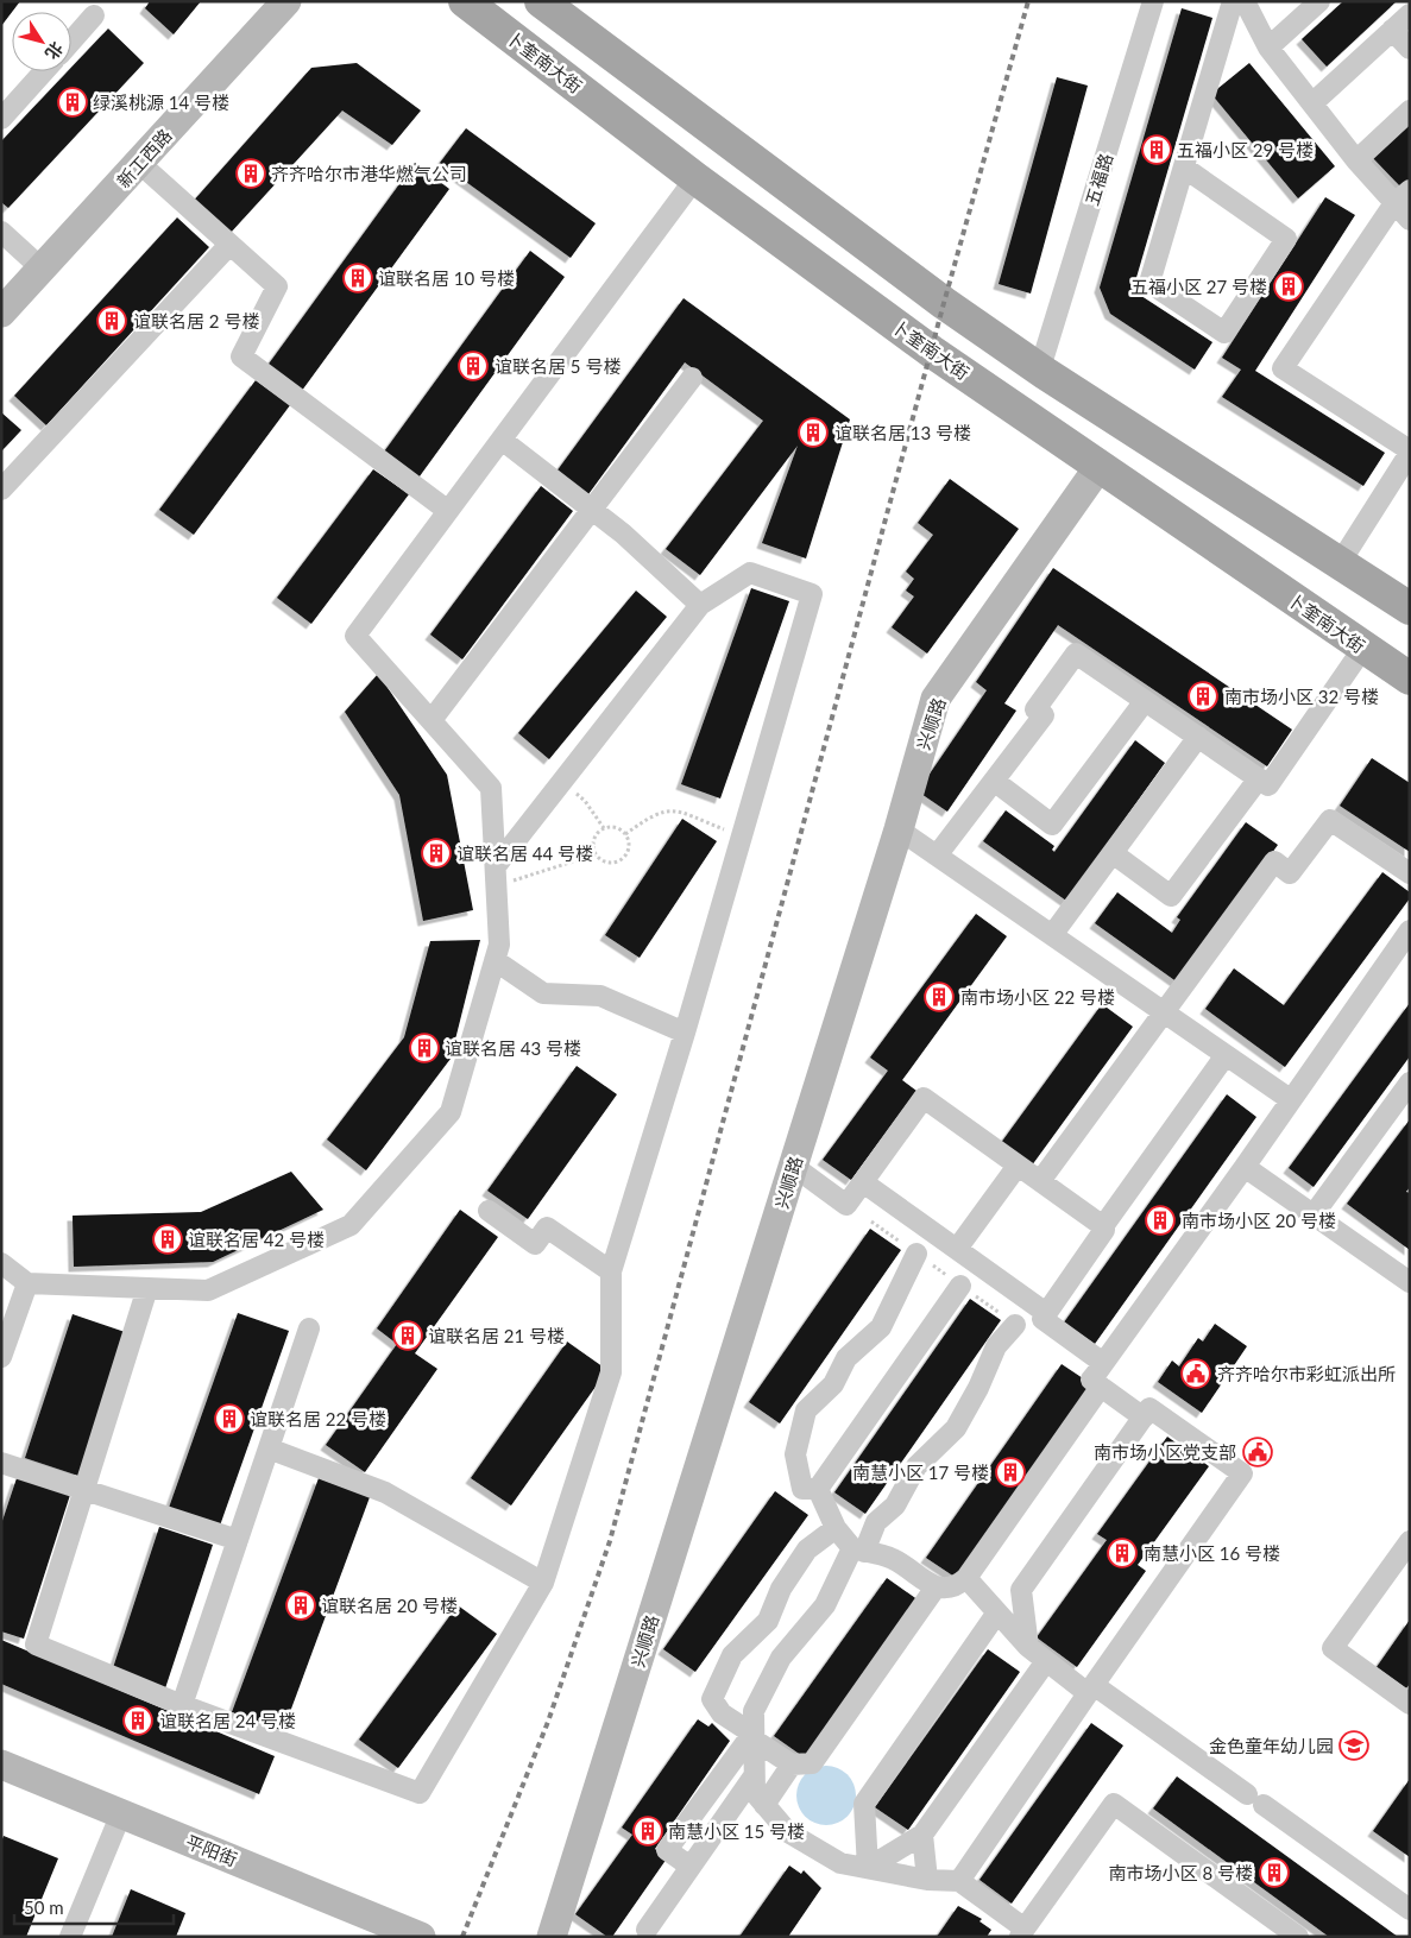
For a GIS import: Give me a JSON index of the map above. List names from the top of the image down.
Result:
{
  "streets": {
    "main road": ["卜奎南大街"],
    "street": [
      "新工西路",
      "五福路",
      "兴顺路",
      "平阳街"
    ]
  },
  "crossings": [
    ["卜奎南大街", "兴顺路"]
  ],
  "places": {
    "building": [
      "绿溪桃源 14 号楼",
      "五福小区 29 号楼",
      "齐齐哈尔市港华燃气公司",
      "谊联名居 10 号楼",
      "五福小区 27 号楼",
      "谊联名居 2 号楼",
      "谊联名居 5 号楼",
      "谊联名居 13 号楼",
      "南市场小区 32 号楼",
      "谊联名居 44 号楼",
      "南市场小区 22 号楼",
      "谊联名居 43 号楼",
      "南市场小区 20 号楼",
      "谊联名居 42 号楼",
      "谊联名居 21 号楼",
      "谊联名居 22 号楼",
      "南慧小区 17 号楼",
      "南慧小区 16 号楼",
      "谊联名居 20 号楼",
      "谊联名居 24 号楼",
      "南慧小区 15 号楼",
      "南市场小区 8 号楼"
    ],
    "public building": ["齐齐哈尔市彩虹派出所", "南市场小区党支部"],
    "school or university": ["金色童年幼儿园"]
  },
  "scale_bar": "50 m",
  "north": "bottom right"
}
